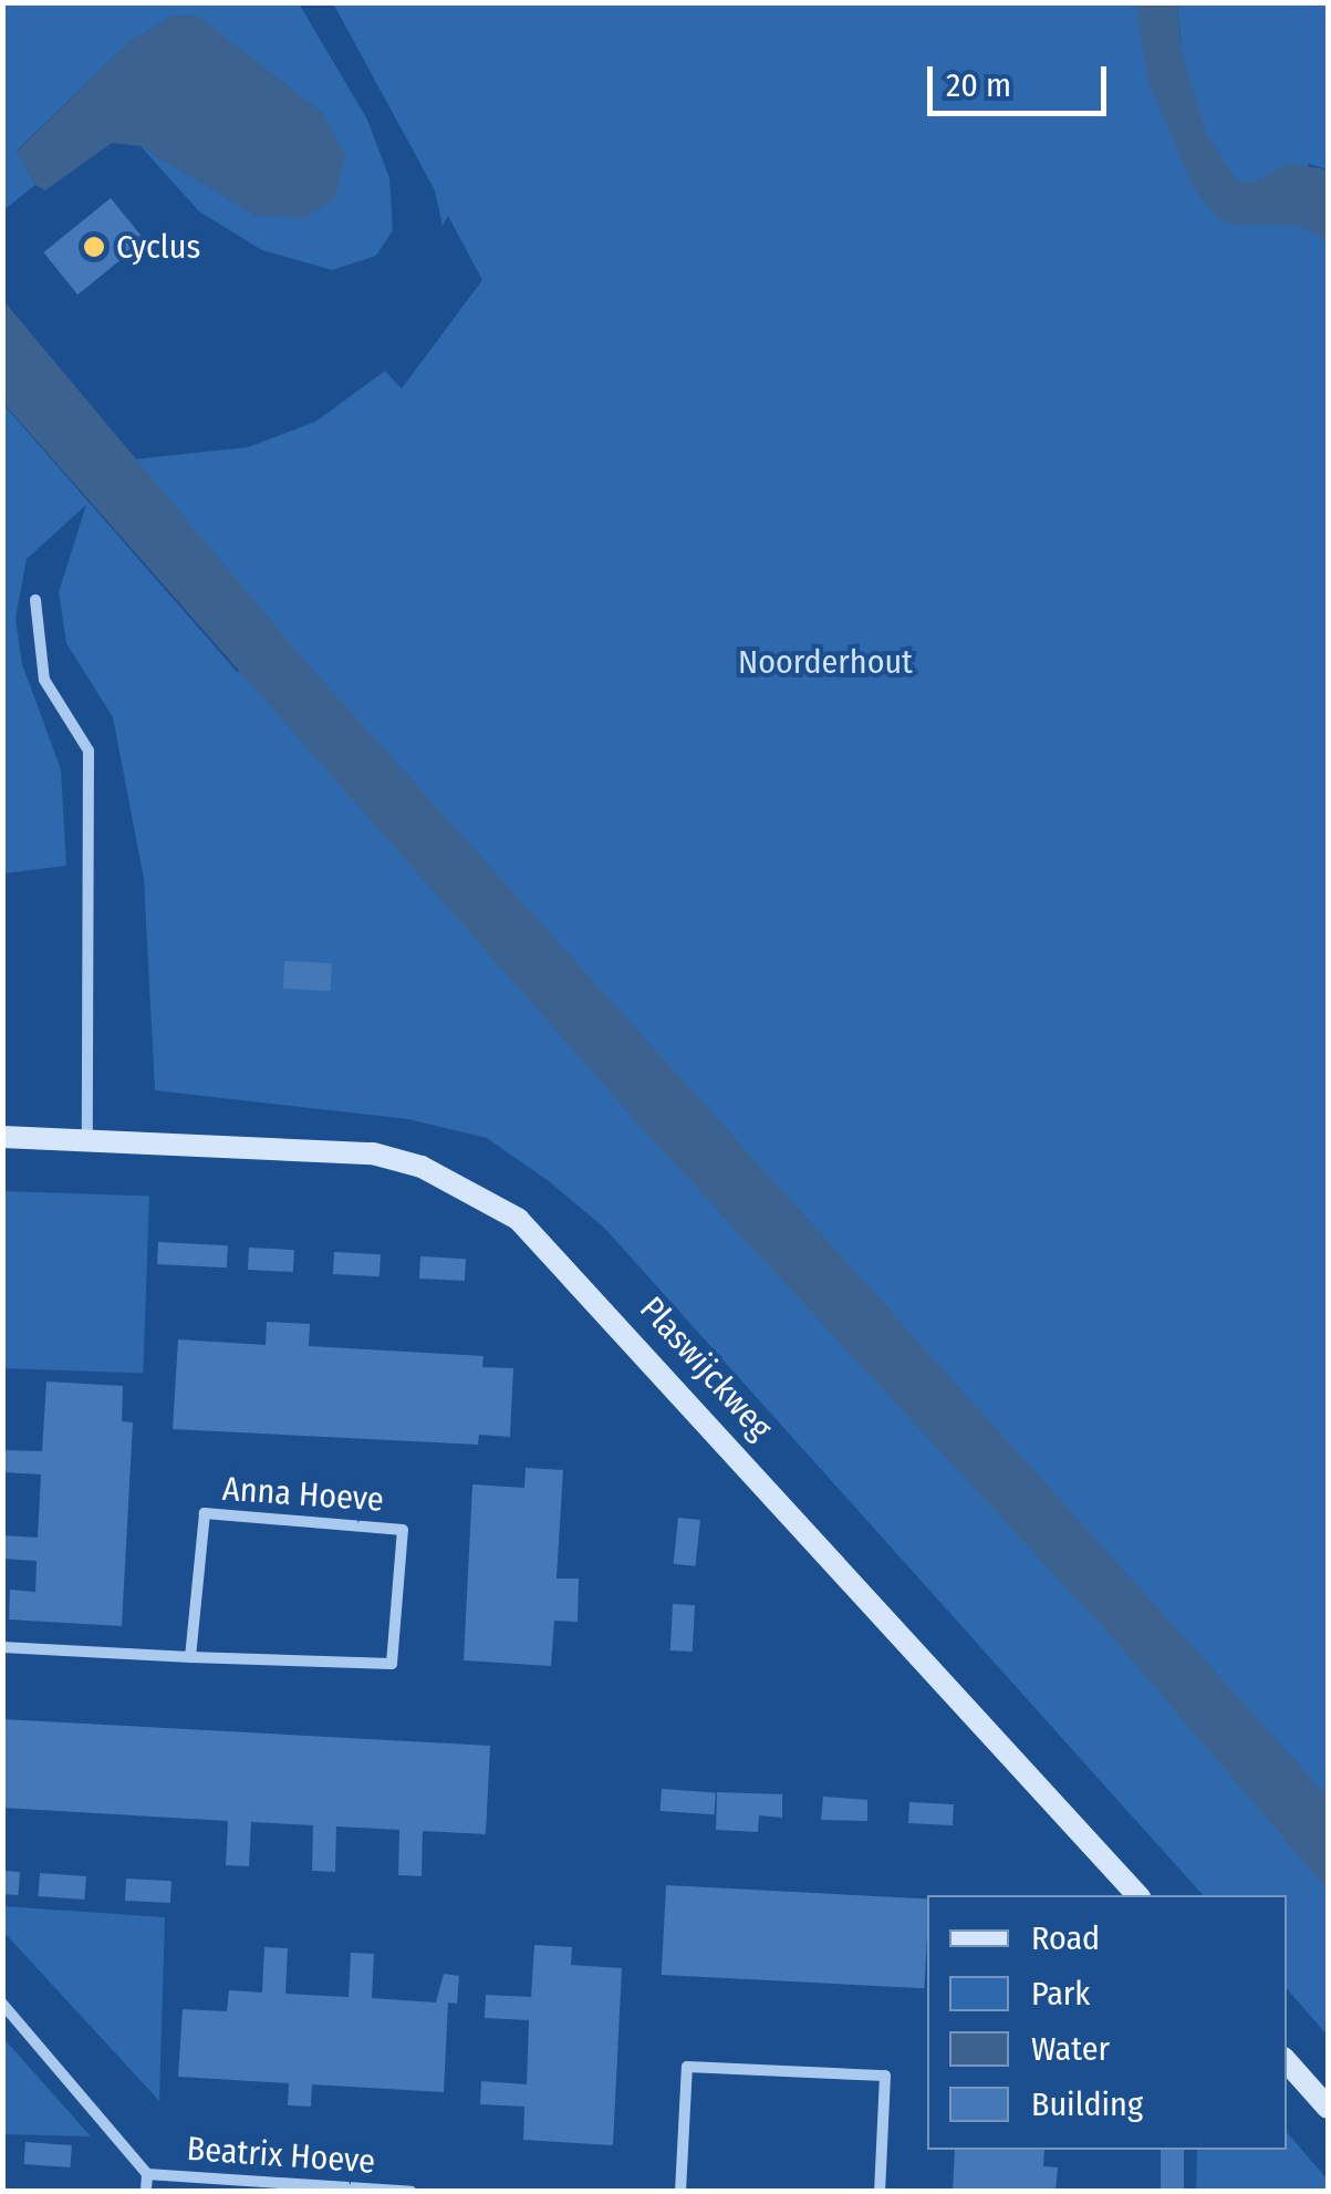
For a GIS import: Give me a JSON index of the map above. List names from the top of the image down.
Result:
{
  "streets": {
    "street": ["Plaswijckweg", "Anna Hoeve", "Beatrix Hoeve"]
  },
  "parks": ["Noorderhout"],
  "places": ["Cyclus"],
  "legend": [
    "Road",
    "Park",
    "Water",
    "Building"
  ],
  "scale_bar": "20 m"
}
